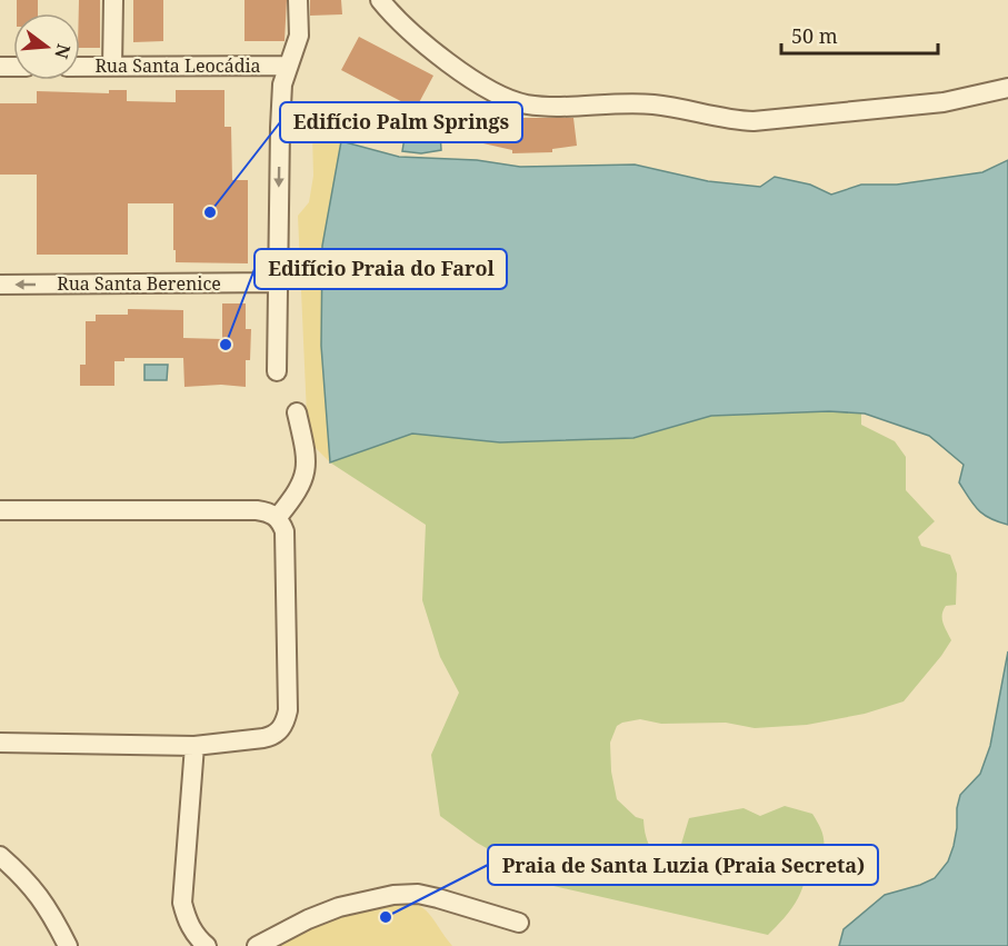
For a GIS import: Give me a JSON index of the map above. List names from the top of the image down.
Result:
{
  "streets": {
    "street": ["Rua Santa Leocádia", "Rua Santa Berenice"]
  },
  "one_way": ["Rua Santa Berenice"],
  "places": ["Edifício Palm Springs", "Edifício Praia do Farol", "Praia de Santa Luzia (Praia Secreta)"],
  "scale_bar": "50 m",
  "north": "right"
}
